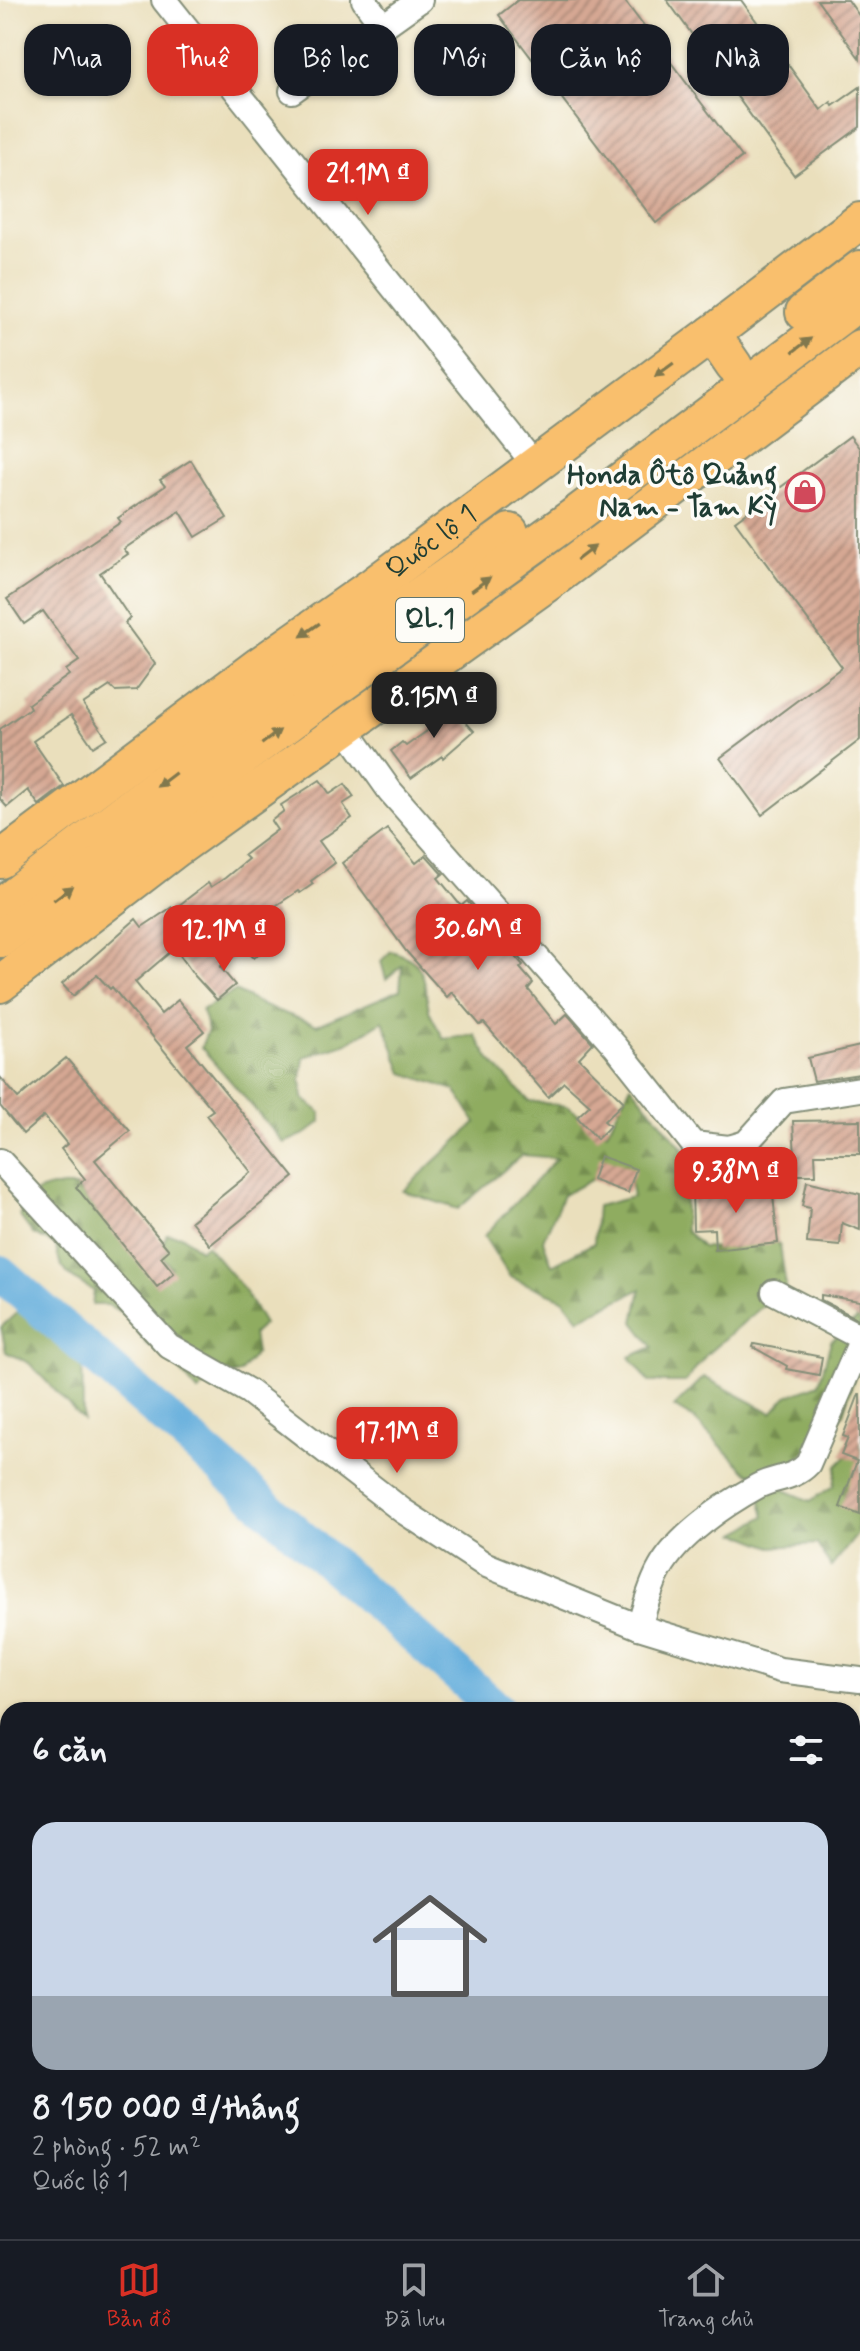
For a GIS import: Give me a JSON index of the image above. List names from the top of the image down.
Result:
{
  "streets": {
    "highway": ["Quốc lộ 1", "QL.1"]
  },
  "places": {
    "shop": ["Honda Ôtô Quảng Nam - Tam Kỳ"]
  },
  "page": {
    "chip": [
      "Mua",
      "Thuê",
      "Bộ lọc",
      "Mới",
      "Căn hộ",
      "Nhà"
    ],
    "price": [
      "21.1M ₫",
      "8.15M ₫",
      "30.6M ₫",
      "12.1M ₫",
      "9.38M ₫",
      "17.1M ₫"
    ],
    "heading": "6 căn",
    "list": [
      {
        "name": "8 150 000 ₫/tháng",
        "note": "2 phòng · 52 m² · Quốc lộ 1"
      }
    ],
    "tabs": ["Bản đồ", "Đã lưu", "Trang chủ"]
  }
}
